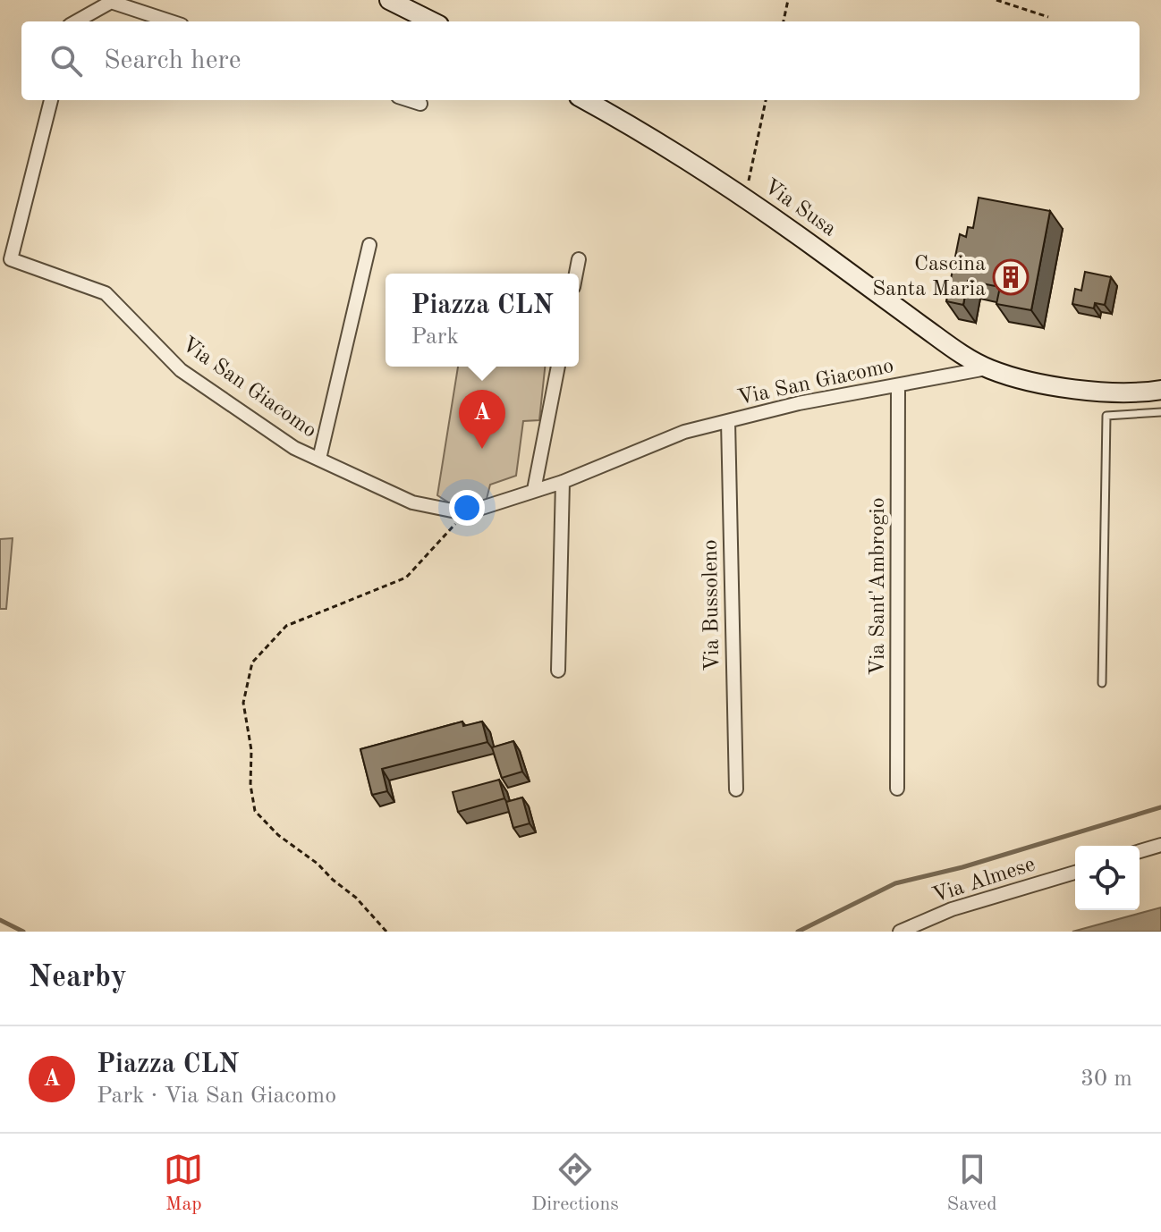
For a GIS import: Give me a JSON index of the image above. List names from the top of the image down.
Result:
{
  "streets": {
    "main road": ["Via Susa"],
    "street": [
      "Via San Giacomo",
      "Via Sant'Ambrogio",
      "Via Bussoleno",
      "Via Almese"
    ]
  },
  "crossings": [
    ["Via Susa", "Via San Giacomo"],
    ["Via San Giacomo", "Via Sant'Ambrogio"],
    ["Via San Giacomo", "Via Bussoleno"]
  ],
  "places": {
    "building": ["Cascina Santa Maria"]
  },
  "page": {
    "search": "Search here",
    "popup": ["Piazza CLN", "Park"],
    "pins": "A",
    "heading": "Nearby",
    "list": [
      {
        "mark": "A",
        "name": "Piazza CLN",
        "note": "Park · Via San Giacomo",
        "value": "30 m"
      }
    ],
    "nav": ["Map", "Directions", "Saved"]
  }
}
